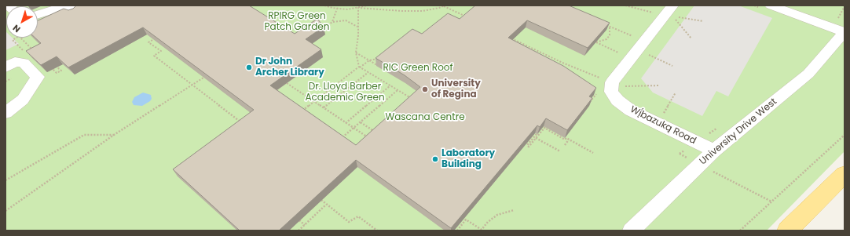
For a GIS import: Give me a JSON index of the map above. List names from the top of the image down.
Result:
{
  "streets": {
    "street": ["Wį́bazuką Road", "University Drive West"]
  },
  "crossings": [
    ["Wį́bazuką Road", "University Drive West"]
  ],
  "parks": [
    "RPIRG Green Patch Garden",
    "RIC Green Roof",
    "Dr. Lloyd Barber Academic Green",
    "Wascana Centre"
  ],
  "places": ["Dr John Archer Library", "University of Regina", "Laboratory Building"],
  "north": "bottom left"
}
